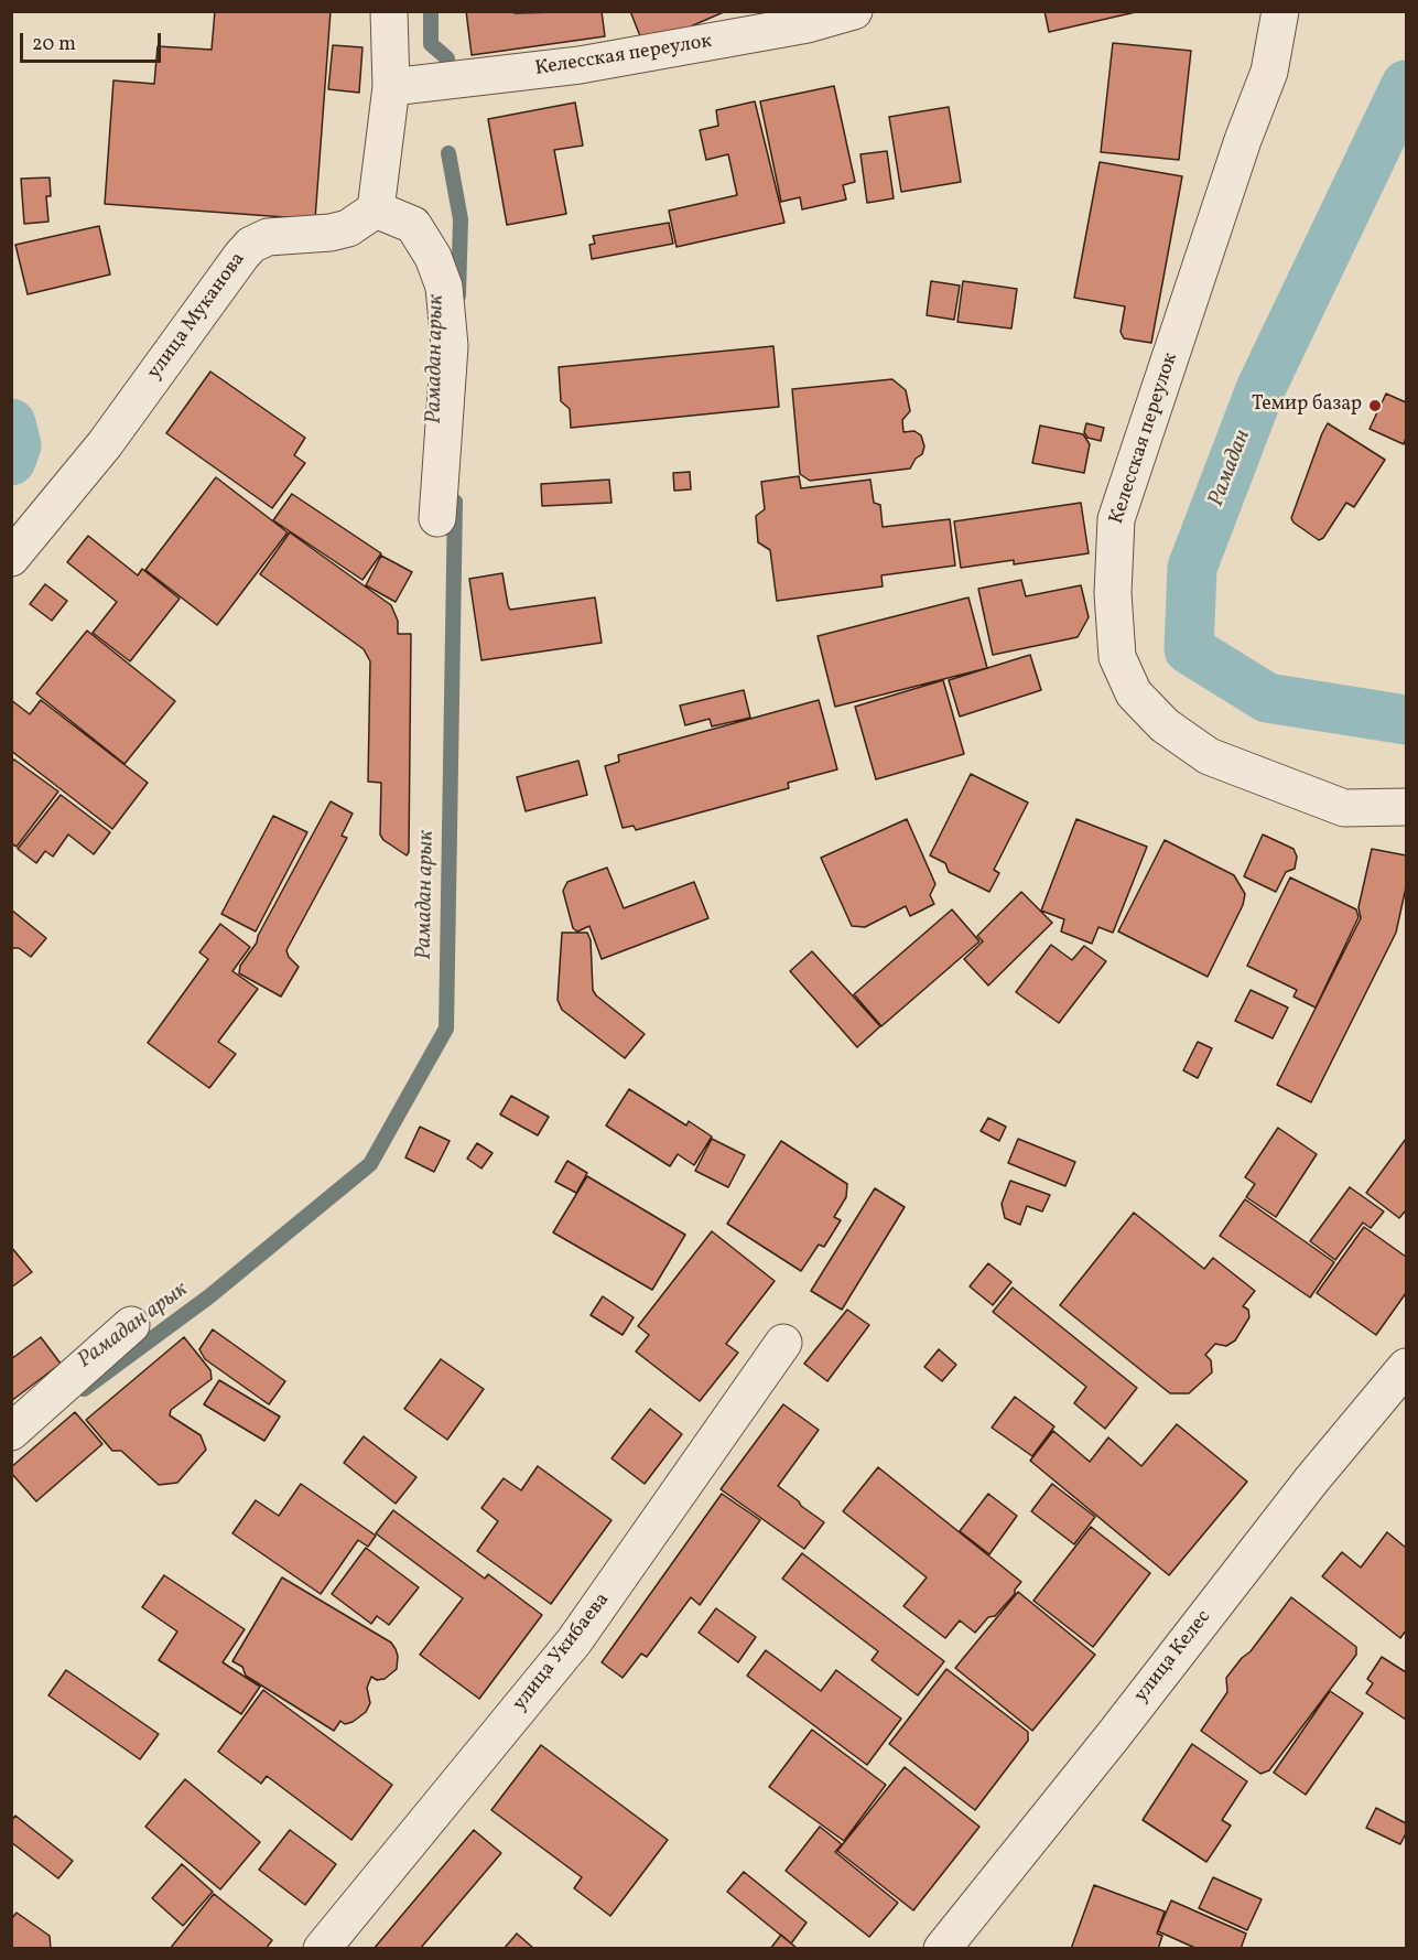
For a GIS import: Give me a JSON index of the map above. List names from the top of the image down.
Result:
{
  "streets": {
    "street": [
      "Келесская переулок",
      "улица Муканова",
      "улица Укибаева",
      "улица Келес"
    ]
  },
  "water": ["Рамадан арык", "Рамадан"],
  "places": ["Темир базар"],
  "scale_bar": "20 m"
}
